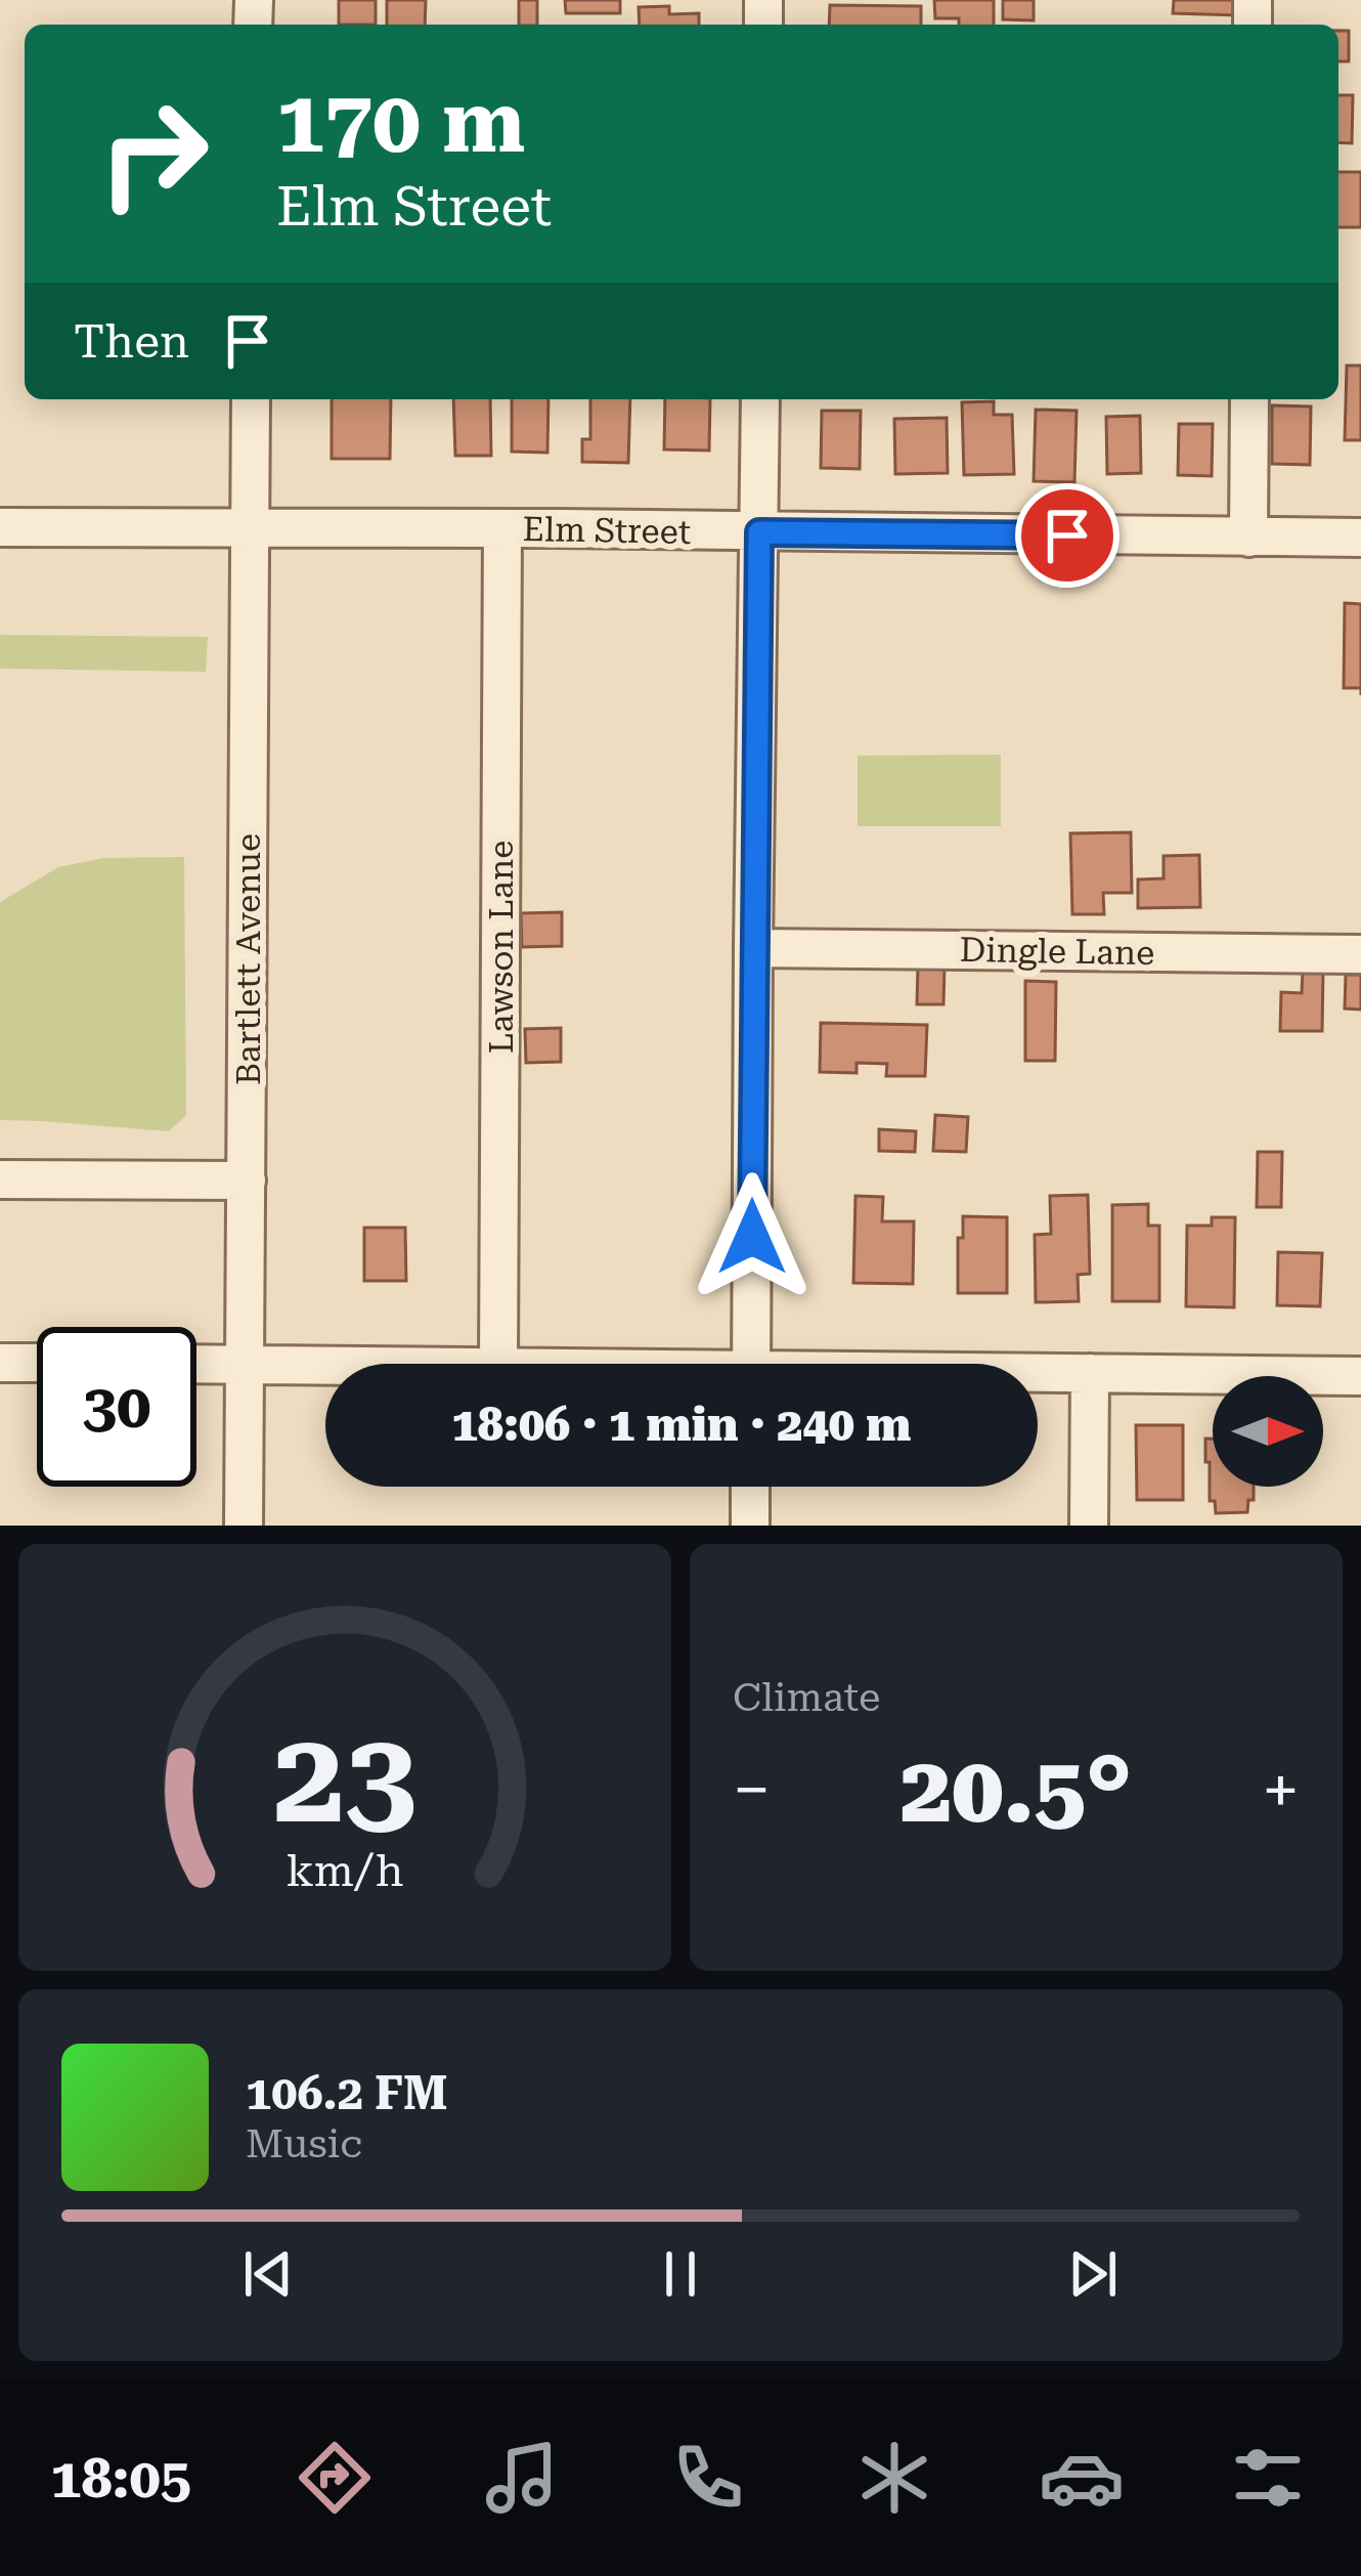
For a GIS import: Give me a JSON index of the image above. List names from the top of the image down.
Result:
{
  "streets": {
    "street": [
      "Elm Street",
      "Lawson Lane",
      "Dingle Lane",
      "Bartlett Avenue"
    ]
  },
  "crossings": [
    ["Elm Street", "Lawson Lane"],
    ["Elm Street", "Bartlett Avenue"]
  ],
  "north": "right",
  "page": {
    "turn": ["170 m", "Elm Street"],
    "then": "Then",
    "limit": "30",
    "trip": "18:06 · 1 min · 240 m",
    "tile": "Climate",
    "heat": ["−", "20.5°", "+"],
    "song": ["106.2 FM", "Music"],
    "tabs": "18:05",
    "gauge": ["23", "km/h"]
  }
}
